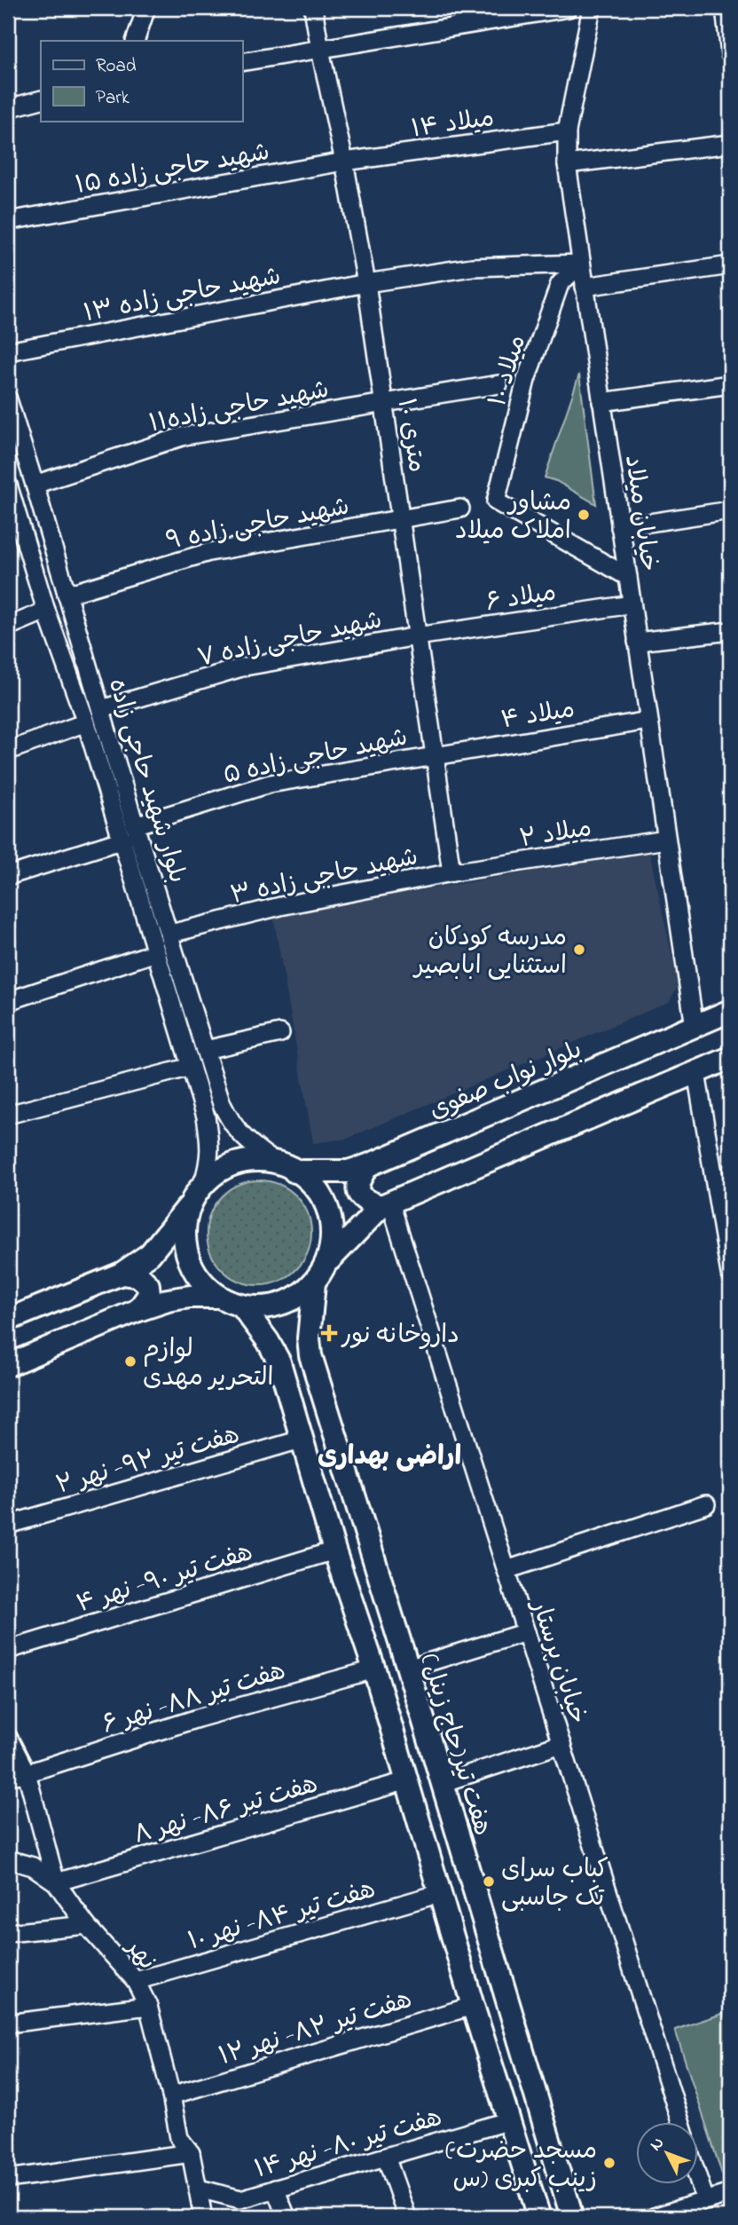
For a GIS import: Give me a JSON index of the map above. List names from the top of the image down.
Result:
{
  "streets": {
    "main road": ["بلوار نواب صفوی", "هفت تیر(حاج زینل)"],
    "street": [
      "میلاد ۱۴",
      "شهید حاجی زاده ۱۵",
      "شهید حاجی زاده ۱۳",
      "میلاد ۱۰",
      "شهید حاجی زاده۱۱",
      "۱۰ متری",
      "خیابان میلاد",
      "شهید حاجی زاده ۹",
      "میلاد ۶",
      "شهید حاجی زاده ۷",
      "میلاد ۴",
      "شهید حاجی زاده ۵",
      "بلوار شهید حاجی زاده",
      "میلاد ۲",
      "شهید حاجی زاده ۳",
      "هفت تیر ۹۲- نهر ۲",
      "هفت تیر ۹۰- نهر ۴",
      "خیابان پرستار",
      "هفت تیر ۸۸- نهر ۶",
      "هفت تیر ۸۶- نهر ۸",
      "هفت تیر ۸۴- نهر ۱۰",
      "نهر",
      "هفت تیر ۸۲- نهر ۱۲",
      "هفت تیر ۸۰- نهر ۱۴"
    ]
  },
  "crossings": [
    ["میلاد ۱۴", "شهید حاجی زاده ۱۵"],
    ["میلاد ۱۴", "۱۰ متری"],
    ["میلاد ۱۴", "خیابان میلاد"],
    ["شهید حاجی زاده ۱۵", "۱۰ متری"],
    ["شهید حاجی زاده ۱۳", "میلاد ۱۰"],
    ["شهید حاجی زاده ۱۳", "۱۰ متری"],
    ["شهید حاجی زاده ۱۳", "خیابان میلاد"],
    ["میلاد ۱۰", "خیابان میلاد"],
    ["شهید حاجی زاده۱۱", "۱۰ متری"],
    ["شهید حاجی زاده۱۱", "بلوار شهید حاجی زاده"],
    ["۱۰ متری", "شهید حاجی زاده ۹"],
    ["۱۰ متری", "میلاد ۶"],
    ["۱۰ متری", "شهید حاجی زاده ۷"],
    ["۱۰ متری", "میلاد ۴"],
    ["۱۰ متری", "شهید حاجی زاده ۵"],
    ["۱۰ متری", "میلاد ۲"],
    ["۱۰ متری", "شهید حاجی زاده ۳"],
    ["خیابان میلاد", "میلاد ۶"],
    ["خیابان میلاد", "میلاد ۴"],
    ["خیابان میلاد", "میلاد ۲"],
    ["خیابان میلاد", "بلوار نواب صفوی"],
    ["شهید حاجی زاده ۹", "بلوار شهید حاجی زاده"],
    ["میلاد ۶", "شهید حاجی زاده ۷"],
    ["شهید حاجی زاده ۷", "بلوار شهید حاجی زاده"],
    ["میلاد ۴", "شهید حاجی زاده ۵"],
    ["شهید حاجی زاده ۵", "بلوار شهید حاجی زاده"],
    ["بلوار شهید حاجی زاده", "شهید حاجی زاده ۳"],
    ["بلوار شهید حاجی زاده", "بلوار نواب صفوی"],
    ["بلوار شهید حاجی زاده", "هفت تیر(حاج زینل)"],
    ["میلاد ۲", "شهید حاجی زاده ۳"],
    ["بلوار نواب صفوی", "هفت تیر(حاج زینل)"],
    ["هفت تیر ۸۸- نهر ۶", "نهر"],
    ["هفت تیر ۸۶- نهر ۸", "نهر"],
    ["هفت تیر ۸۴- نهر ۱۰", "نهر"],
    ["نهر", "هفت تیر ۸۲- نهر ۱۲"],
    ["نهر", "هفت تیر ۸۰- نهر ۱۴"]
  ],
  "districts": ["اراضی بهداری"],
  "places": {
    "other": [
      "مشاور املاک میلاد",
      "مدرسه کودکان استثنایی ابابصیر",
      "لوازم التحریر مهدی",
      "کباب سرای تک جاسبی",
      "(مسجد حضرت زینب کبری (س"
    ],
    "health": ["داروخانه نور"]
  },
  "legend": ["Road", "Park"],
  "north": "top left"
}
